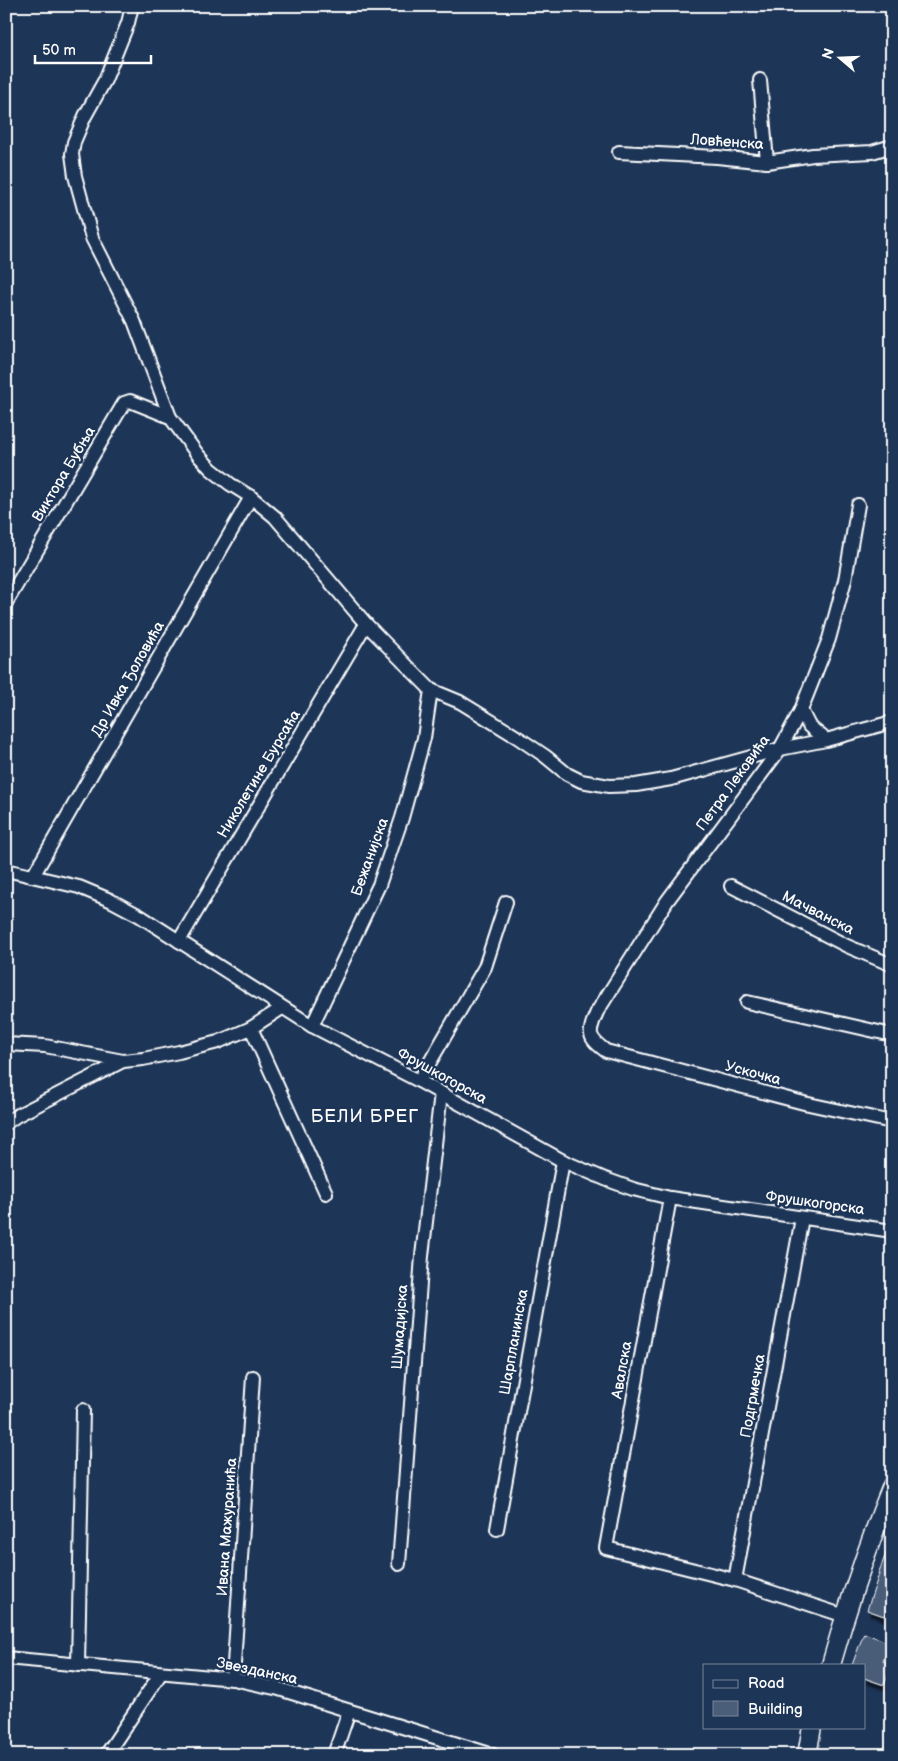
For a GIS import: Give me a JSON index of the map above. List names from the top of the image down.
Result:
{
  "streets": {
    "street": [
      "Ловћенска",
      "Виктора Бубња",
      "Др Ивка Ђоловића",
      "Николетине Бурсаћа",
      "Петра Лековића",
      "Бежанијска",
      "Мачванска",
      "Ускочка",
      "Фрушкогорска",
      "Шумадијска",
      "Шарпланинска",
      "Авалска",
      "Подгрмечка",
      "Ивана Мажуранића",
      "Звезданска"
    ]
  },
  "crossings": [
    ["Др Ивка Ђоловића", "Фрушкогорска"],
    ["Николетине Бурсаћа", "Фрушкогорска"],
    ["Петра Лековића", "Ускочка"],
    ["Бежанијска", "Фрушкогорска"],
    ["Фрушкогорска", "Шумадијска"],
    ["Фрушкогорска", "Шарпланинска"],
    ["Фрушкогорска", "Авалска"],
    ["Фрушкогорска", "Подгрмечка"],
    ["Авалска", "Подгрмечка"],
    ["Ивана Мажуранића", "Звезданска"]
  ],
  "districts": ["БЕЛИ БРЕГ"],
  "legend": ["Road", "Building"],
  "scale_bar": "50 m",
  "north": "left"
}
